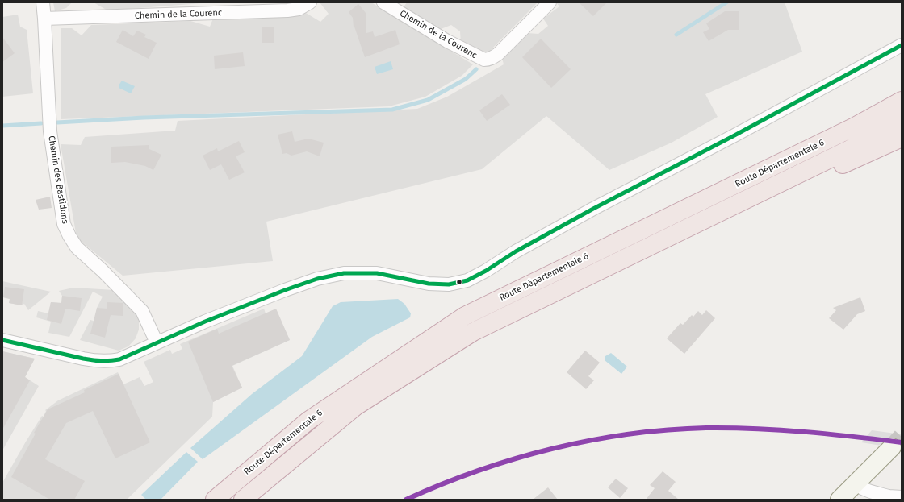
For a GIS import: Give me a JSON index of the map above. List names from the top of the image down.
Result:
{
  "streets": {
    "highway": ["Route Départementale 6"],
    "street": ["Chemin de la Courenc", "Chemin des Bastidons"]
  },
  "crossings": [
    ["Chemin de la Courenc", "Chemin des Bastidons"]
  ]
}
